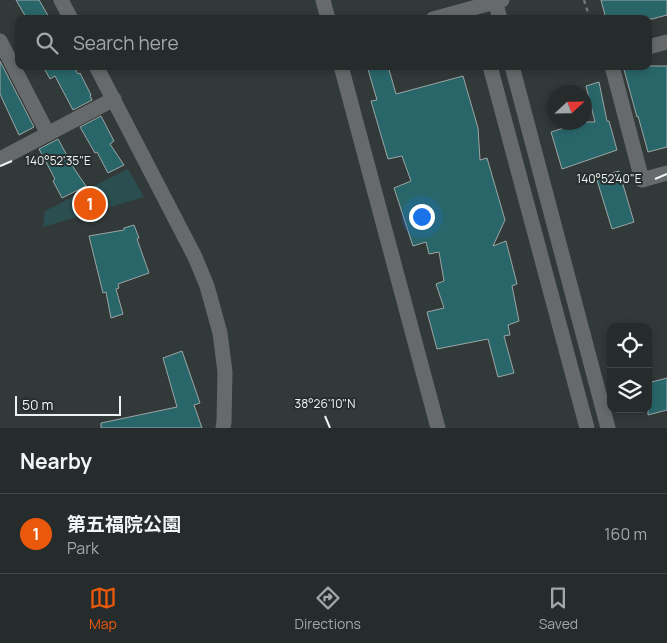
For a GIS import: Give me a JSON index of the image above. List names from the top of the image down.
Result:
{
  "scale_bar": "50 m",
  "north": "right",
  "page": {
    "search": "Search here",
    "pins": "1",
    "scale": "50 m",
    "heading": "Nearby",
    "list": [
      {
        "mark": "1",
        "name": "第五福院公園",
        "note": "Park",
        "value": "160 m"
      }
    ],
    "nav": ["Map", "Directions", "Saved"]
  },
  "coordinates": ["140°52'35\"E", "140°52'40\"E", "38°26'10\"N"]
}
